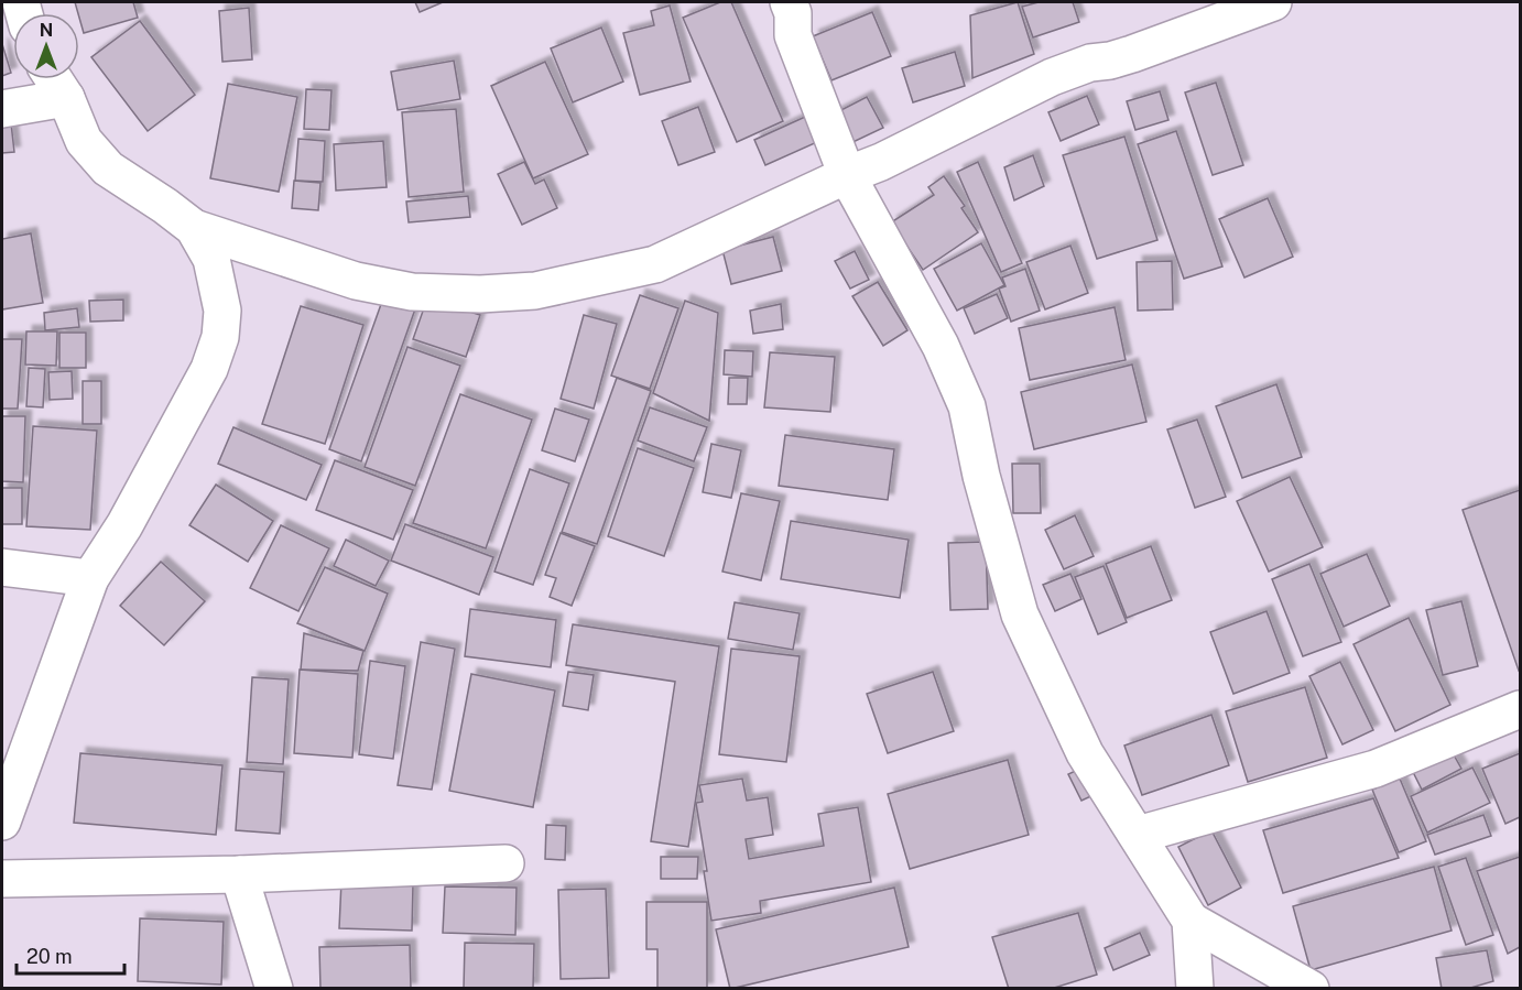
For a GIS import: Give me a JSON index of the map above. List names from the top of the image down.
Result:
{
  "scale_bar": "20 m",
  "north": "top"
}
